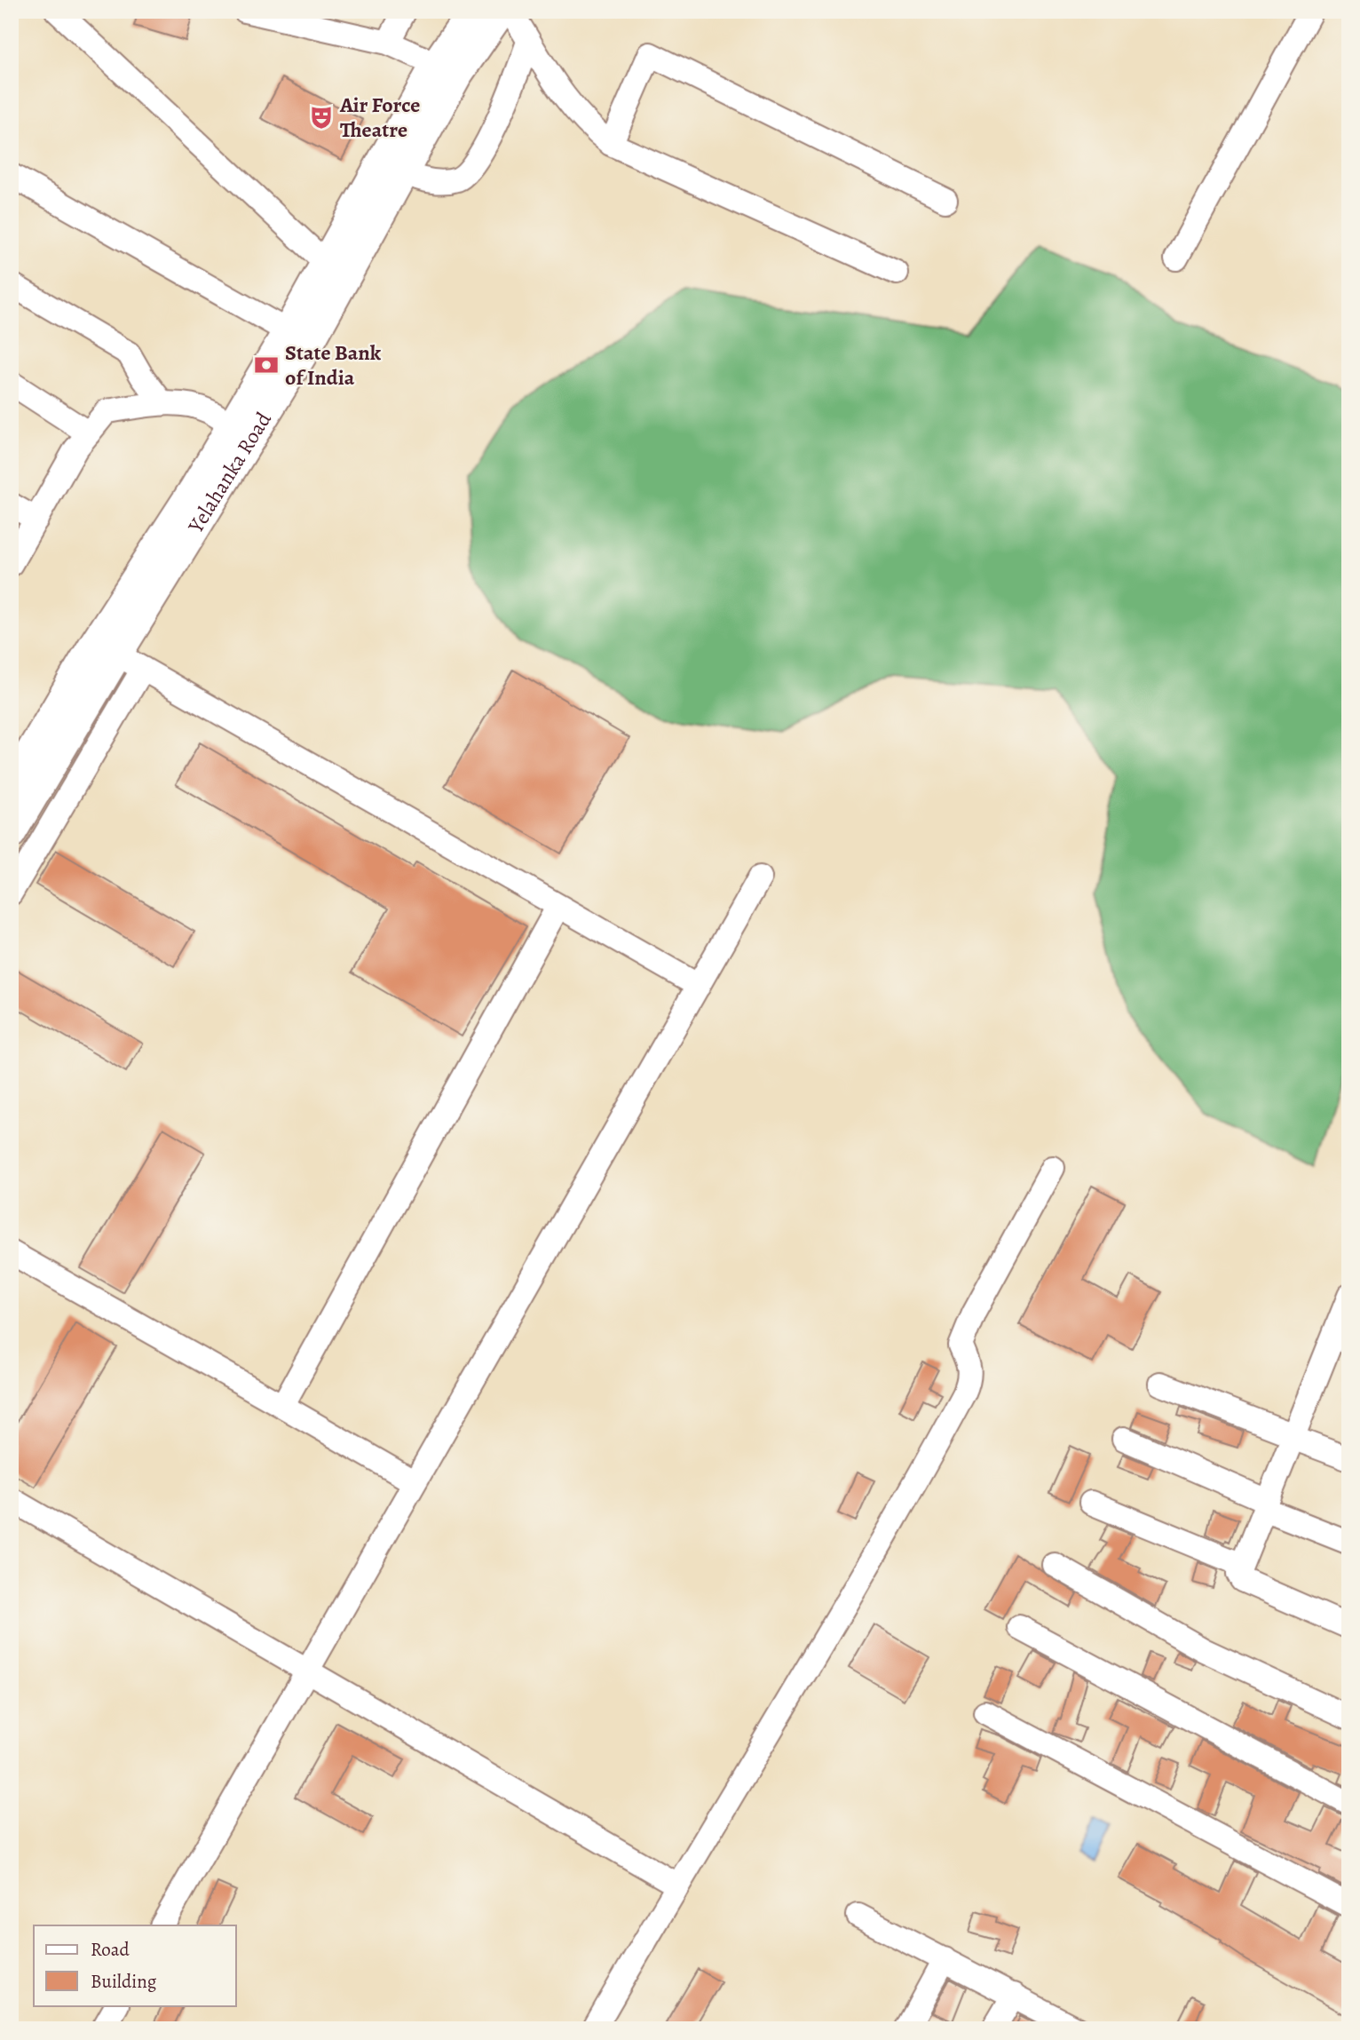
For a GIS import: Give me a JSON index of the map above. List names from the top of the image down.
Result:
{
  "streets": {
    "main road": ["Yelahanka Road"]
  },
  "places": {
    "theatre": ["Air Force Theatre"],
    "bank": ["State Bank of India"]
  },
  "legend": ["Road", "Building"]
}
